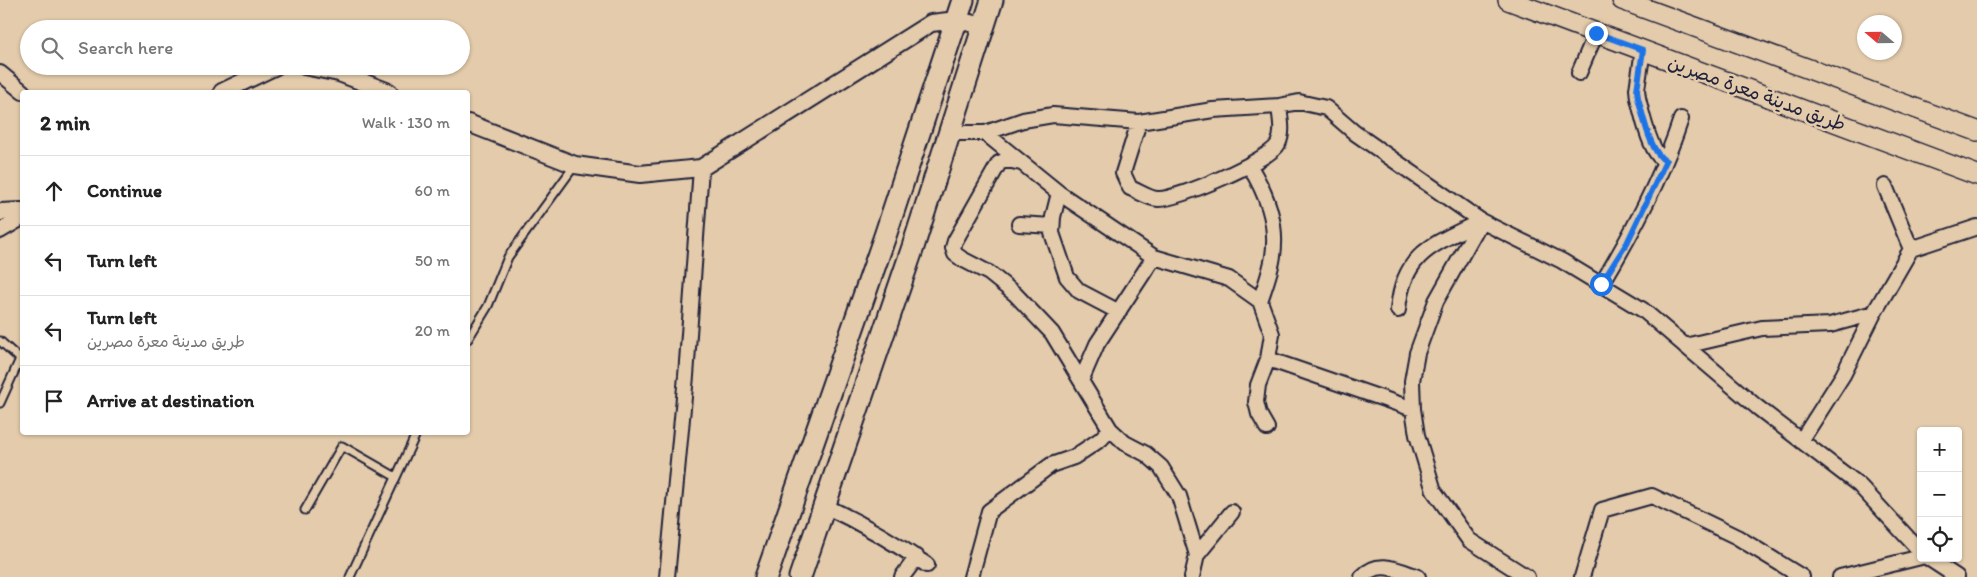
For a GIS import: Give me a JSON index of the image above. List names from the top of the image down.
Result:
{
  "streets": {
    "main road": ["طريق مدينة معرة مصرين"]
  },
  "north": "left",
  "page": {
    "search": "Search here",
    "heading": ["2 min", "Walk · 130 m"],
    "list": [
      ["Continue", "60 m"],
      ["Turn left", "50 m"],
      ["Turn left", "طريق مدينة معرة مصرين", "20 m"],
      "Arrive at destination"
    ],
    "map_buttons": ["+", "−"]
  }
}
